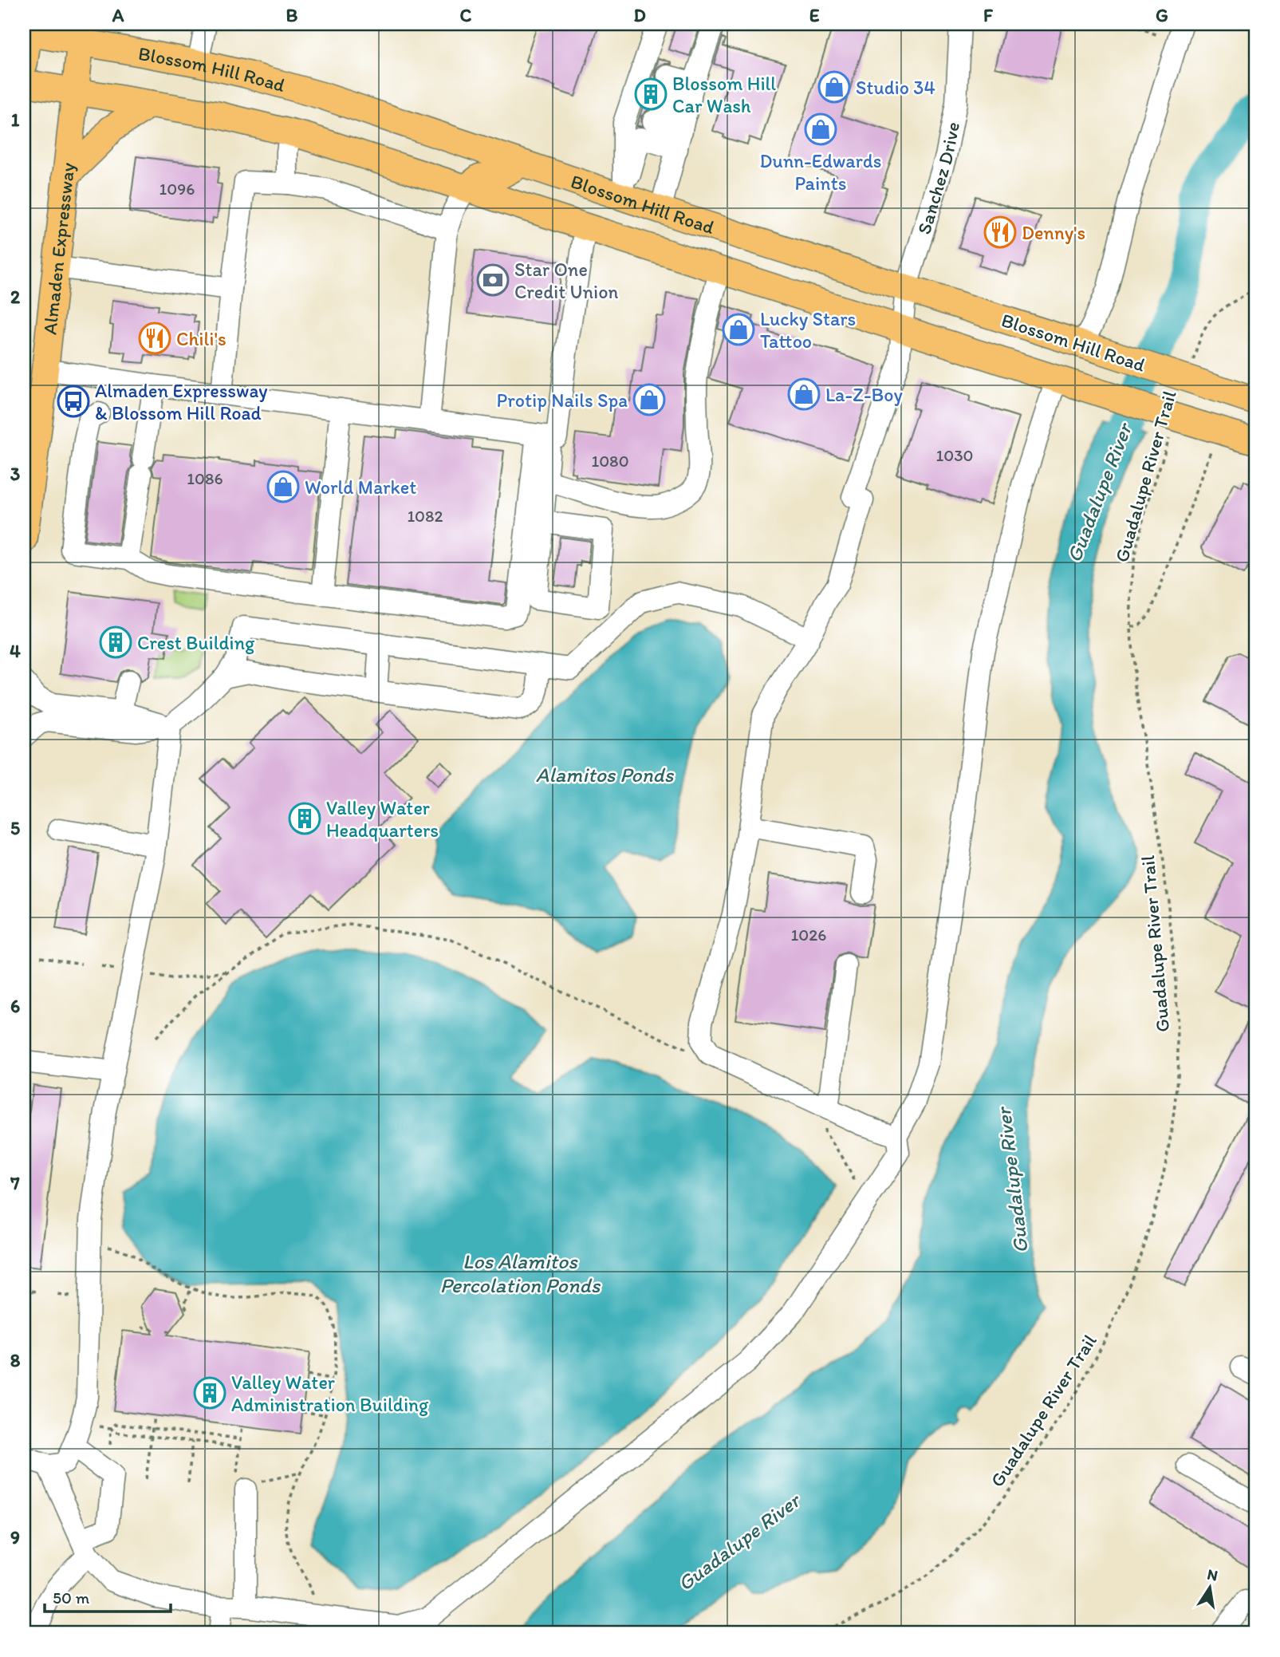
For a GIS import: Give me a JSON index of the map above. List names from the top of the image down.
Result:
{
  "streets": {
    "main road": ["Blossom Hill Road", "Almaden Expressway"],
    "street": ["Sanchez Drive"],
    "path": ["Guadalupe River Trail"]
  },
  "crossings": [
    ["Blossom Hill Road", "Sanchez Drive"],
    ["Blossom Hill Road", "Almaden Expressway"]
  ],
  "water": ["Guadalupe River", "Alamitos Ponds", "Los Alamitos Percolation Ponds"],
  "places": {
    "shop": [
      "Studio 34",
      "Dunn-Edwards Paints",
      "Lucky Stars Tattoo",
      "La-Z-Boy",
      "Protip Nails Spa",
      "World Market"
    ],
    "building": [
      "Blossom Hill Car Wash",
      "Crest Building",
      "Valley Water Headquarters",
      "Valley Water Administration Building"
    ],
    "restaurant": ["Denny's", "Chili's"],
    "bank": ["Star One Credit Union"],
    "bus stop": ["Almaden Expressway & Blossom Hill Road"]
  },
  "house_numbers": [
    "1096",
    "1030",
    "1080",
    "1086",
    "1082",
    "1026"
  ],
  "scale_bar": "50 m",
  "north": "top",
  "grid": {
    "columns": [
      "A",
      "B",
      "C",
      "D",
      "E",
      "F",
      "G"
    ],
    "rows": [
      "1",
      "2",
      "3",
      "4",
      "5",
      "6",
      "7",
      "8",
      "9"
    ]
  }
}
